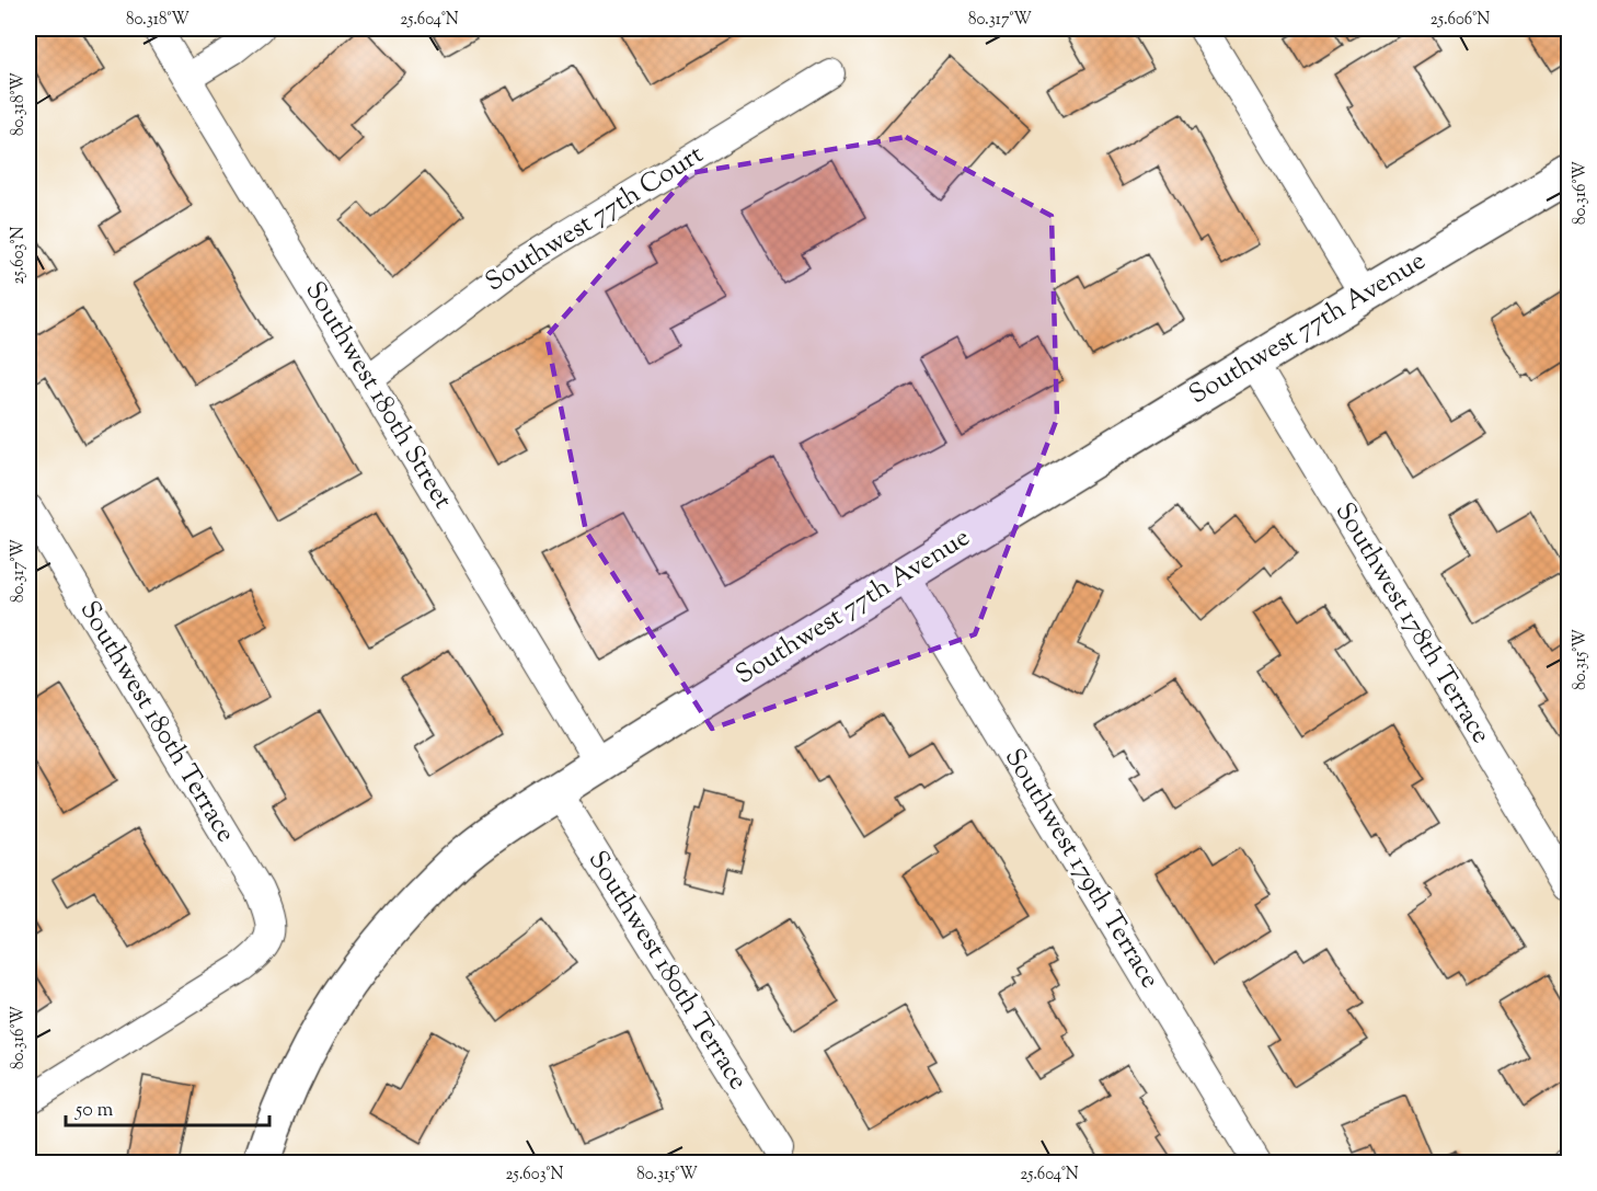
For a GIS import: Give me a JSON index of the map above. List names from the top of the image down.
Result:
{
  "streets": {
    "street": [
      "Southwest 77th Court",
      "Southwest 77th Avenue",
      "Southwest 180th Street",
      "Southwest 178th Terrace",
      "Southwest 180th Terrace",
      "Southwest 179th Terrace"
    ]
  },
  "crossings": [
    ["Southwest 77th Court", "Southwest 180th Street"],
    ["Southwest 77th Avenue", "Southwest 180th Street"],
    ["Southwest 77th Avenue", "Southwest 178th Terrace"],
    ["Southwest 77th Avenue", "Southwest 180th Terrace"],
    ["Southwest 77th Avenue", "Southwest 179th Terrace"]
  ],
  "scale_bar": "50 m",
  "coordinates": [
    "80.318°W",
    "25.604°N",
    "80.317°W",
    "25.606°N",
    "80.316°W",
    "25.603°N",
    "80.315°W"
  ]
}
